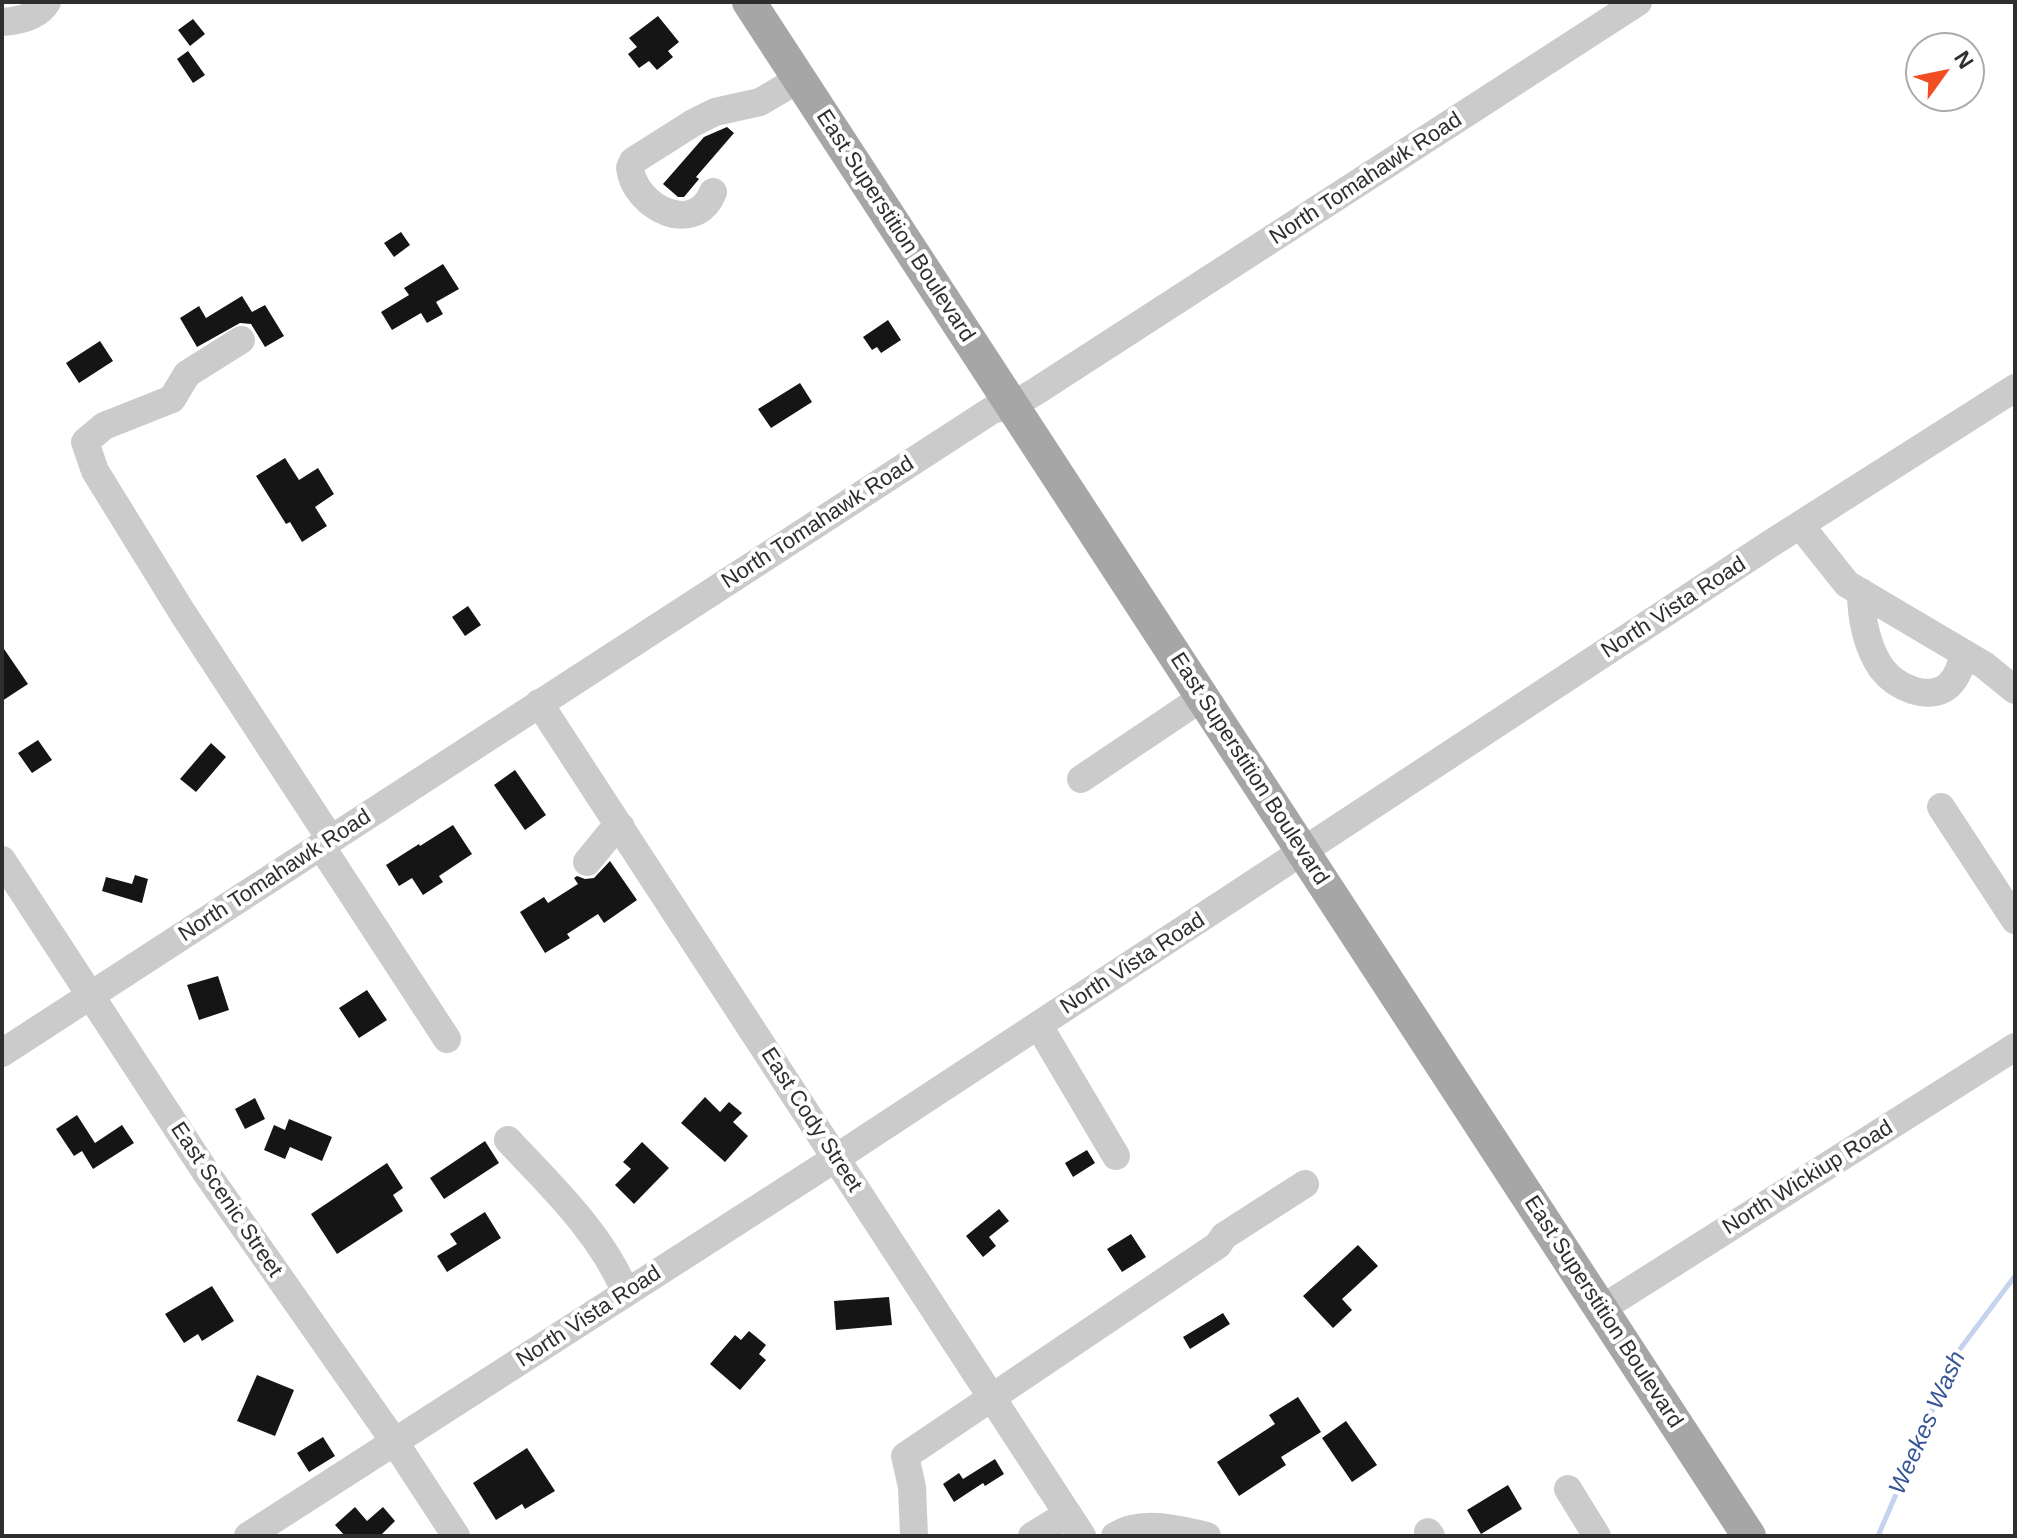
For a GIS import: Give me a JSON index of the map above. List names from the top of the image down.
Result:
{
  "streets": {
    "main road": ["East Superstition Boulevard"],
    "street": [
      "North Tomahawk Road",
      "North Vista Road",
      "East Cody Street",
      "North Wickiup Road",
      "East Scenic Street"
    ]
  },
  "crossings": [
    ["North Tomahawk Road", "East Superstition Boulevard"],
    ["North Tomahawk Road", "East Cody Street"],
    ["North Tomahawk Road", "East Scenic Street"],
    ["East Superstition Boulevard", "North Vista Road"],
    ["East Superstition Boulevard", "North Wickiup Road"],
    ["North Vista Road", "East Cody Street"],
    ["North Vista Road", "East Scenic Street"]
  ],
  "water": ["Weekes Wash"],
  "north": "top right"
}
